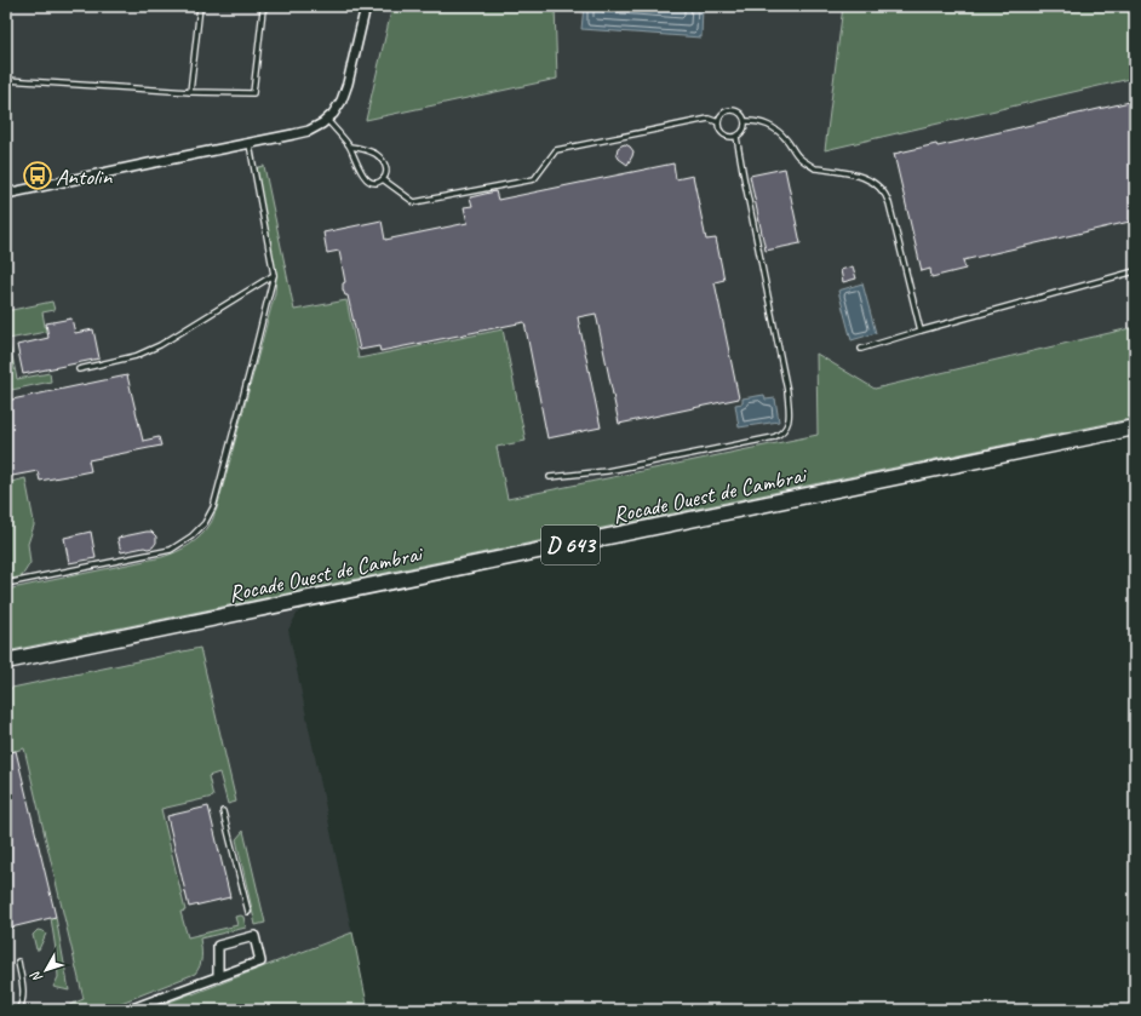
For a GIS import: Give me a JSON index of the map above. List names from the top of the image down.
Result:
{
  "streets": {
    "highway": ["Rocade Ouest de Cambrai", "D 643"]
  },
  "places": {
    "bus stop": ["Antolin"]
  },
  "north": "bottom left"
}
